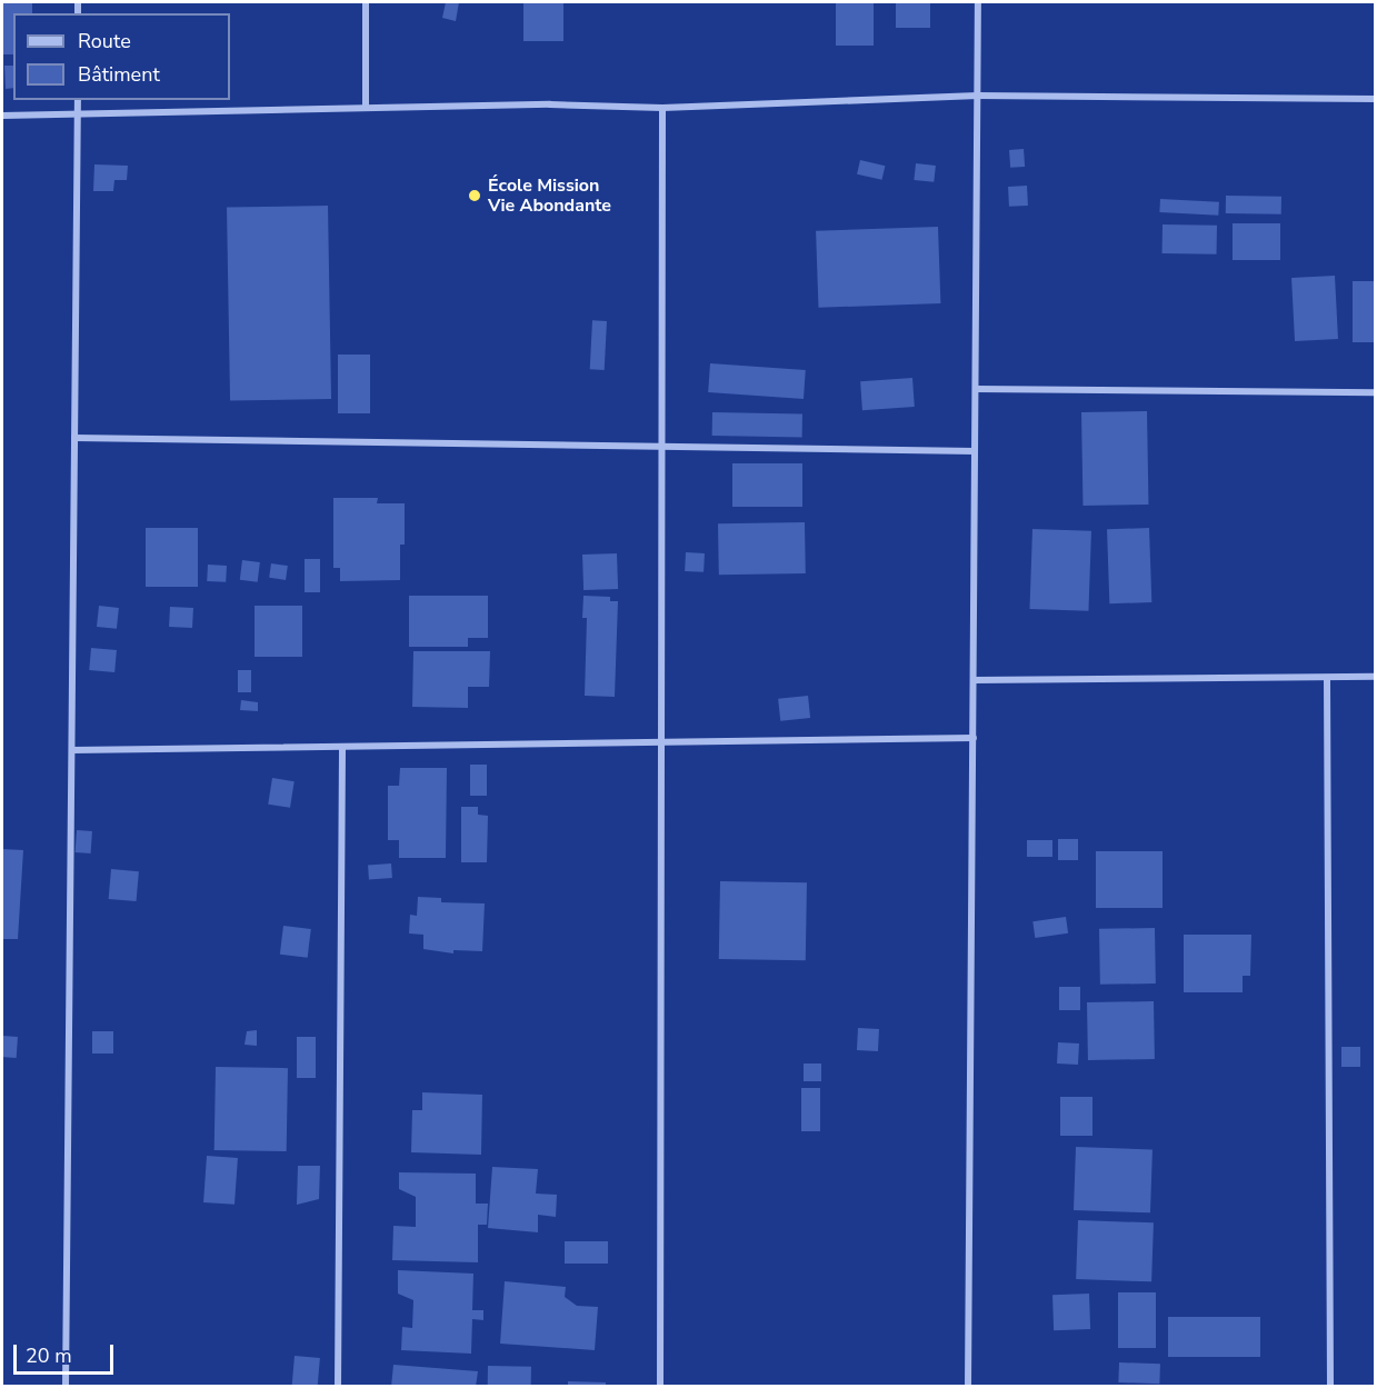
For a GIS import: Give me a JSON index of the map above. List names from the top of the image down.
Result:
{
  "places": ["École Mission Vie Abondante"],
  "legend": ["Route", "Bâtiment"],
  "scale_bar": "20 m"
}
